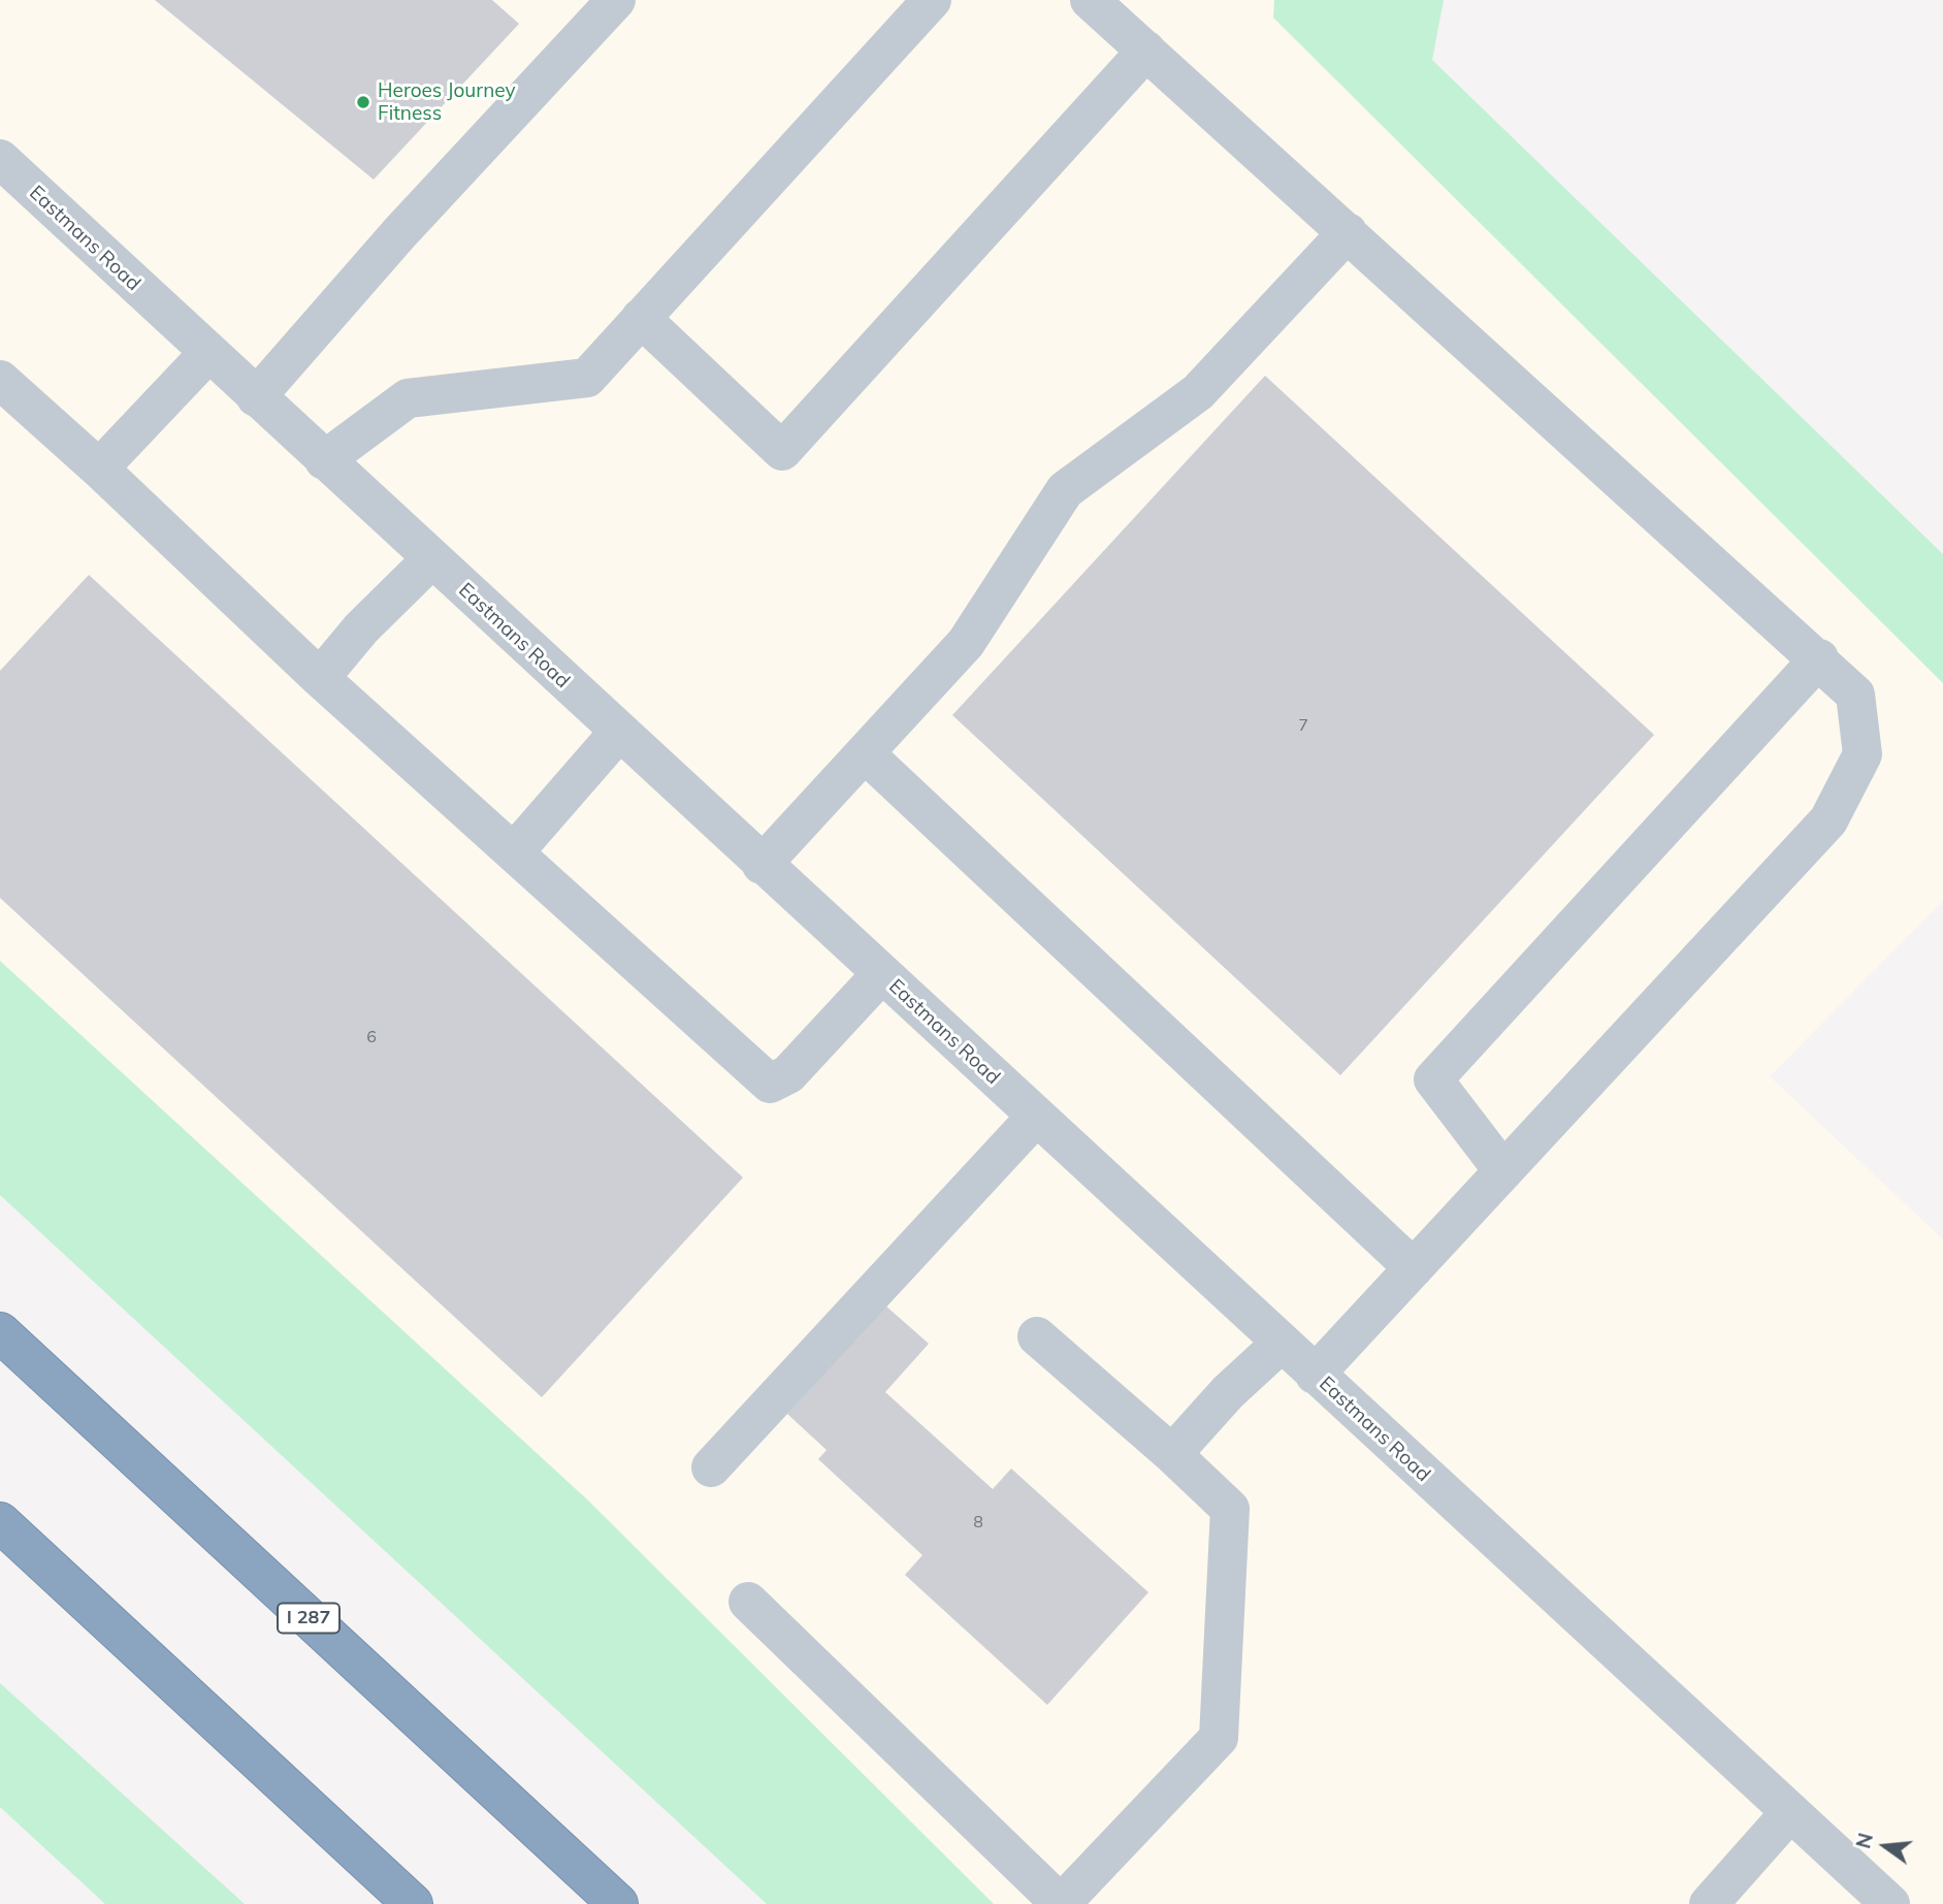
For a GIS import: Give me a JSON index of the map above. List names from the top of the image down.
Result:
{
  "streets": {
    "highway": ["I 287"],
    "street": ["Eastmans Road"]
  },
  "places": ["Heroes Journey Fitness"],
  "house_numbers": ["7", "6", "8"],
  "north": "left"
}
